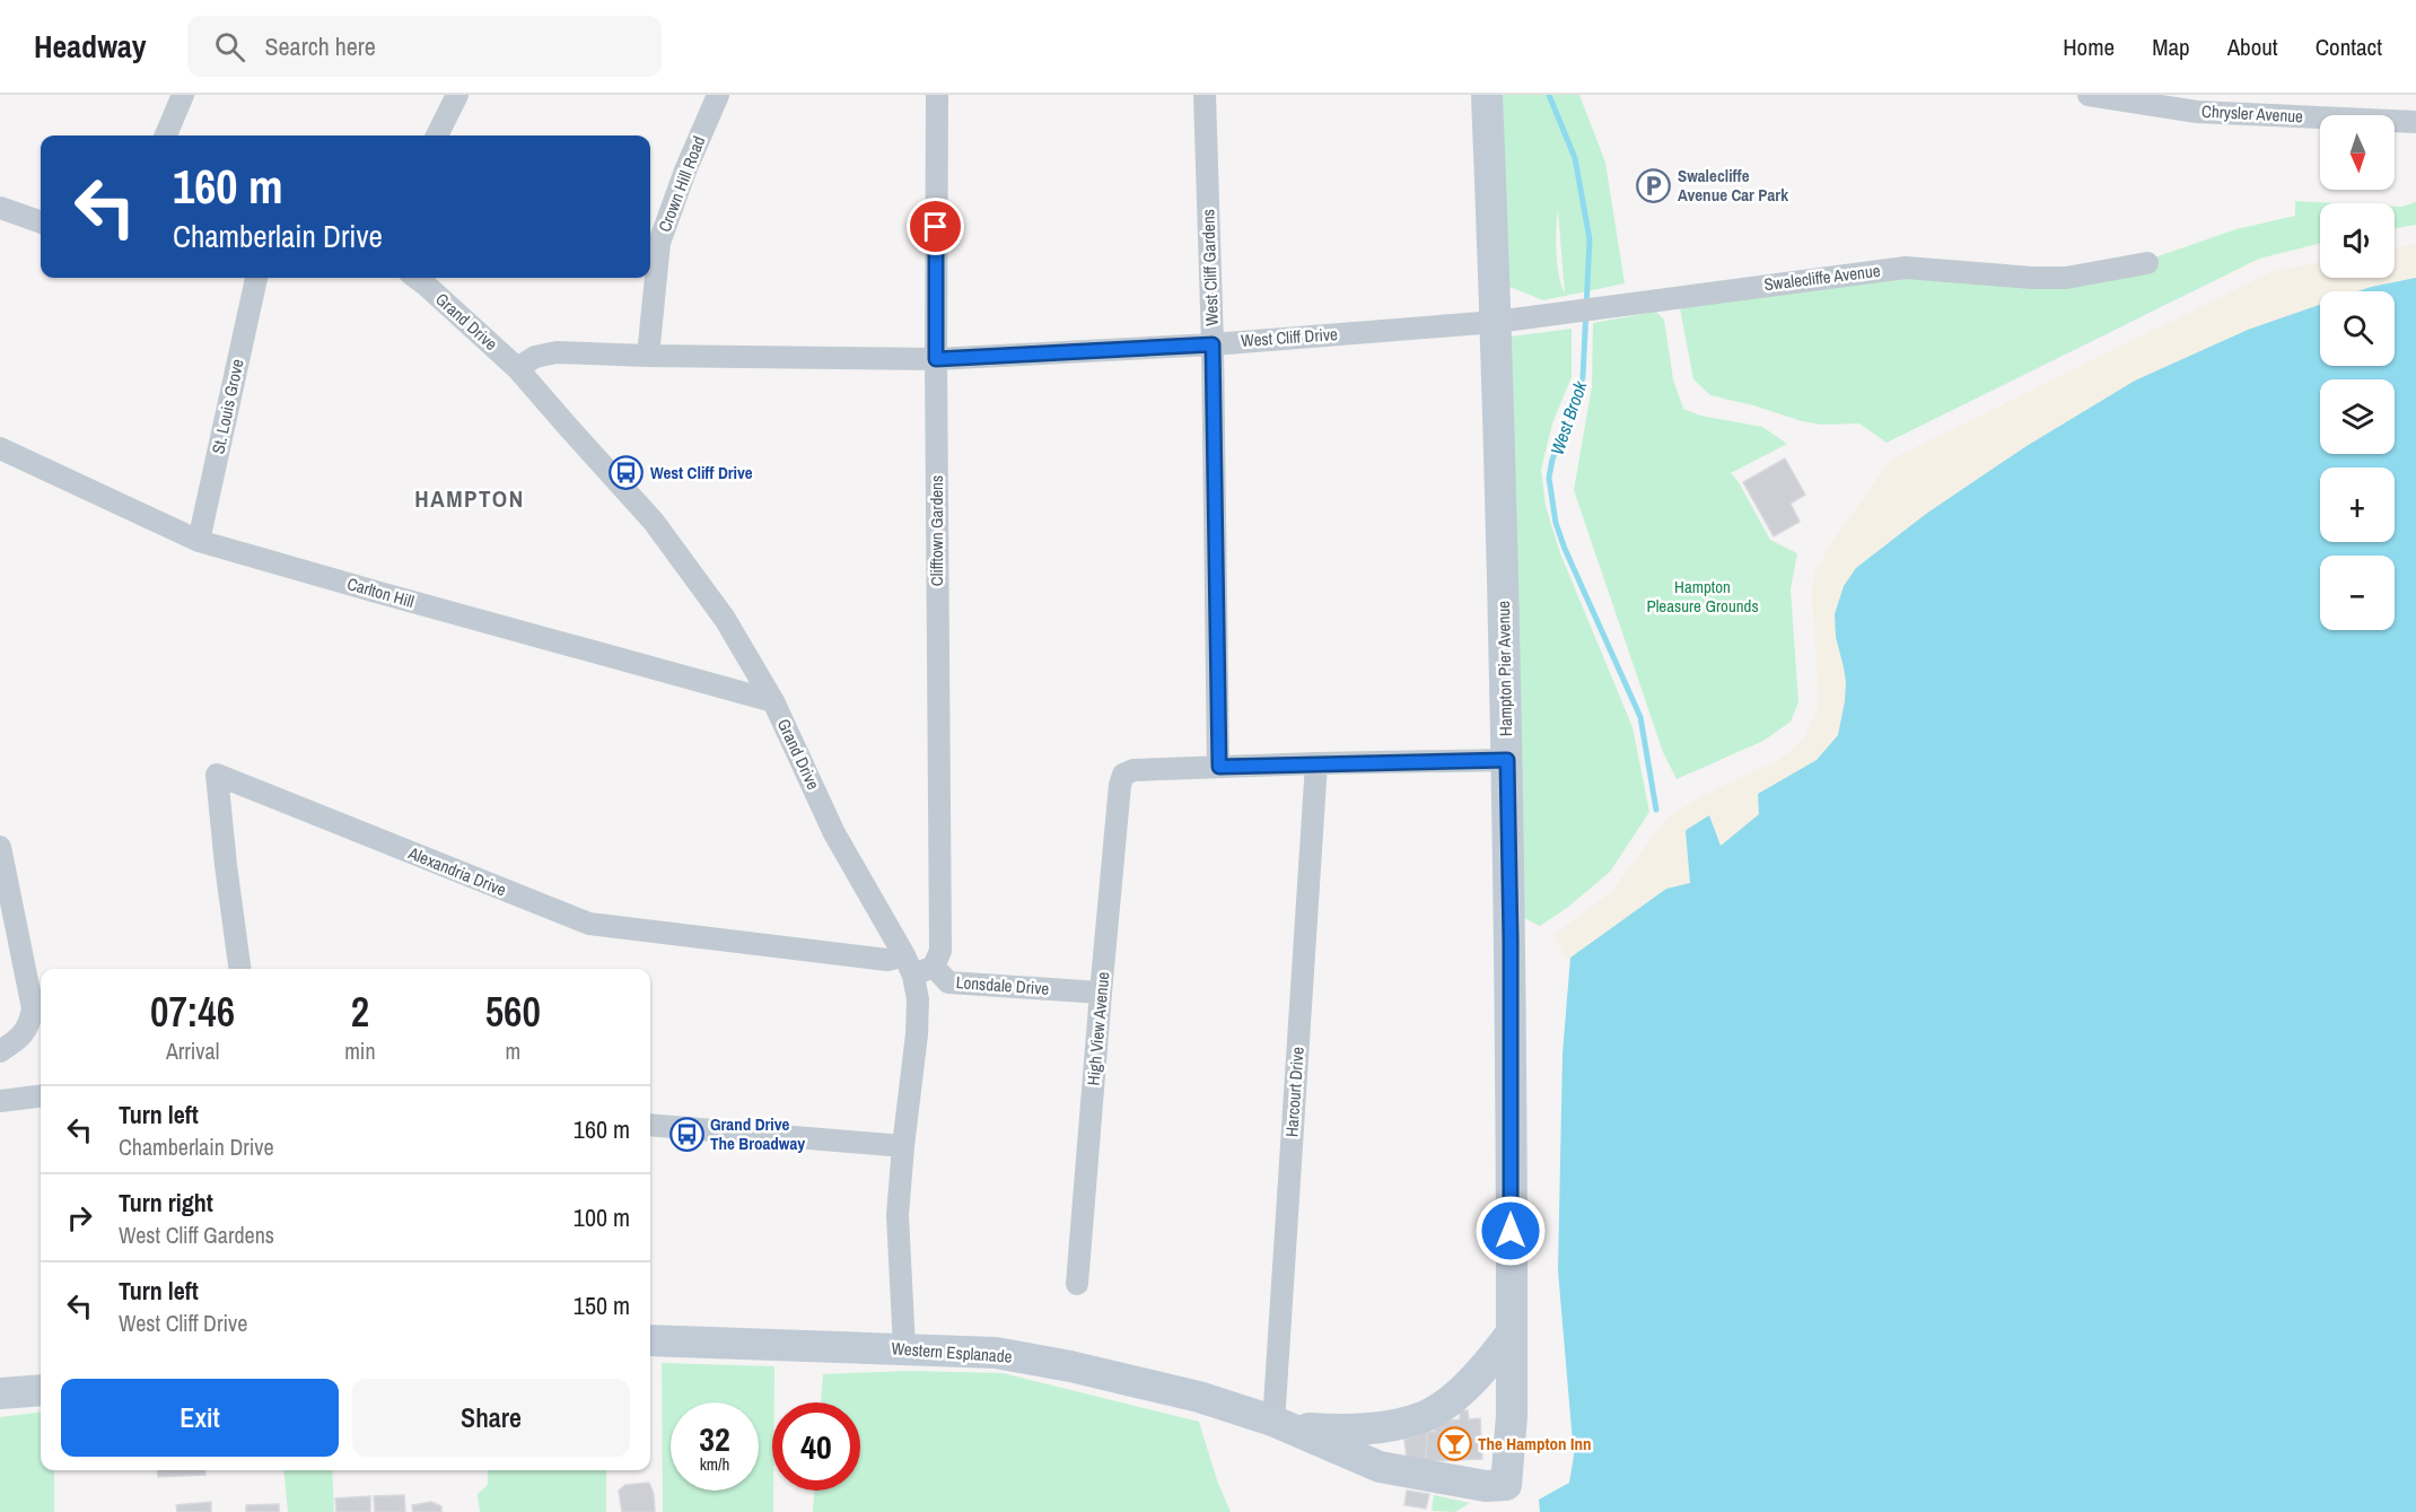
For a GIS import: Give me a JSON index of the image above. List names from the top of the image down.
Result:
{
  "streets": {
    "street": [
      "Chrysler Avenue",
      "Crown Hill Road",
      "West Cliff Gardens",
      "Swalecliffe Avenue",
      "Grand Drive",
      "West Cliff Drive",
      "St. Louis Grove",
      "Clifftown Gardens",
      "Carlton Hill",
      "Hampton Pier Avenue",
      "Alexandria Drive",
      "Lonsdale Drive",
      "High View Avenue",
      "Harcourt Drive",
      "Western Esplanade"
    ]
  },
  "crossings": [
    ["Crown Hill Road", "West Cliff Drive"],
    ["West Cliff Gardens", "West Cliff Drive"],
    ["West Cliff Gardens", "High View Avenue"],
    ["Swalecliffe Avenue", "West Cliff Drive"],
    ["Swalecliffe Avenue", "Hampton Pier Avenue"],
    ["Grand Drive", "West Cliff Drive"],
    ["Grand Drive", "Carlton Hill"],
    ["Grand Drive", "Alexandria Drive"],
    ["Grand Drive", "Lonsdale Drive"],
    ["Grand Drive", "Western Esplanade"],
    ["West Cliff Drive", "Clifftown Gardens"],
    ["West Cliff Drive", "Hampton Pier Avenue"],
    ["St. Louis Grove", "Carlton Hill"],
    ["Clifftown Gardens", "Lonsdale Drive"],
    ["Hampton Pier Avenue", "Western Esplanade"],
    ["Alexandria Drive", "Lonsdale Drive"],
    ["Lonsdale Drive", "High View Avenue"],
    ["Harcourt Drive", "Western Esplanade"]
  ],
  "districts": ["HAMPTON"],
  "water": ["West Brook"],
  "parks": ["Hampton Pleasure Grounds"],
  "places": {
    "parking": ["Swalecliffe Avenue Car Park"],
    "bus stop": ["West Cliff Drive", "Grand Drive The Broadway"],
    "bar": ["The Hampton Inn"]
  },
  "north": "bottom",
  "page": {
    "header": "Headway",
    "search": "Search here",
    "nav": [
      "Home",
      "Map",
      "About",
      "Contact"
    ],
    "map_buttons": ["+", "−"],
    "turn": ["160 m", "Chamberlain Drive"],
    "eta": [
      "07:46",
      "Arrival",
      "2",
      "min",
      "560",
      "m"
    ],
    "list": [
      {
        "name": "Turn left",
        "note": "Chamberlain Drive",
        "value": "160 m"
      },
      {
        "name": "Turn right",
        "note": "West Cliff Gardens",
        "value": "100 m"
      },
      {
        "name": "Turn left",
        "note": "West Cliff Drive",
        "value": "150 m"
      }
    ],
    "buttons": ["Exit", "Share"],
    "speed": "32 km/h",
    "limit": "40"
  }
}
